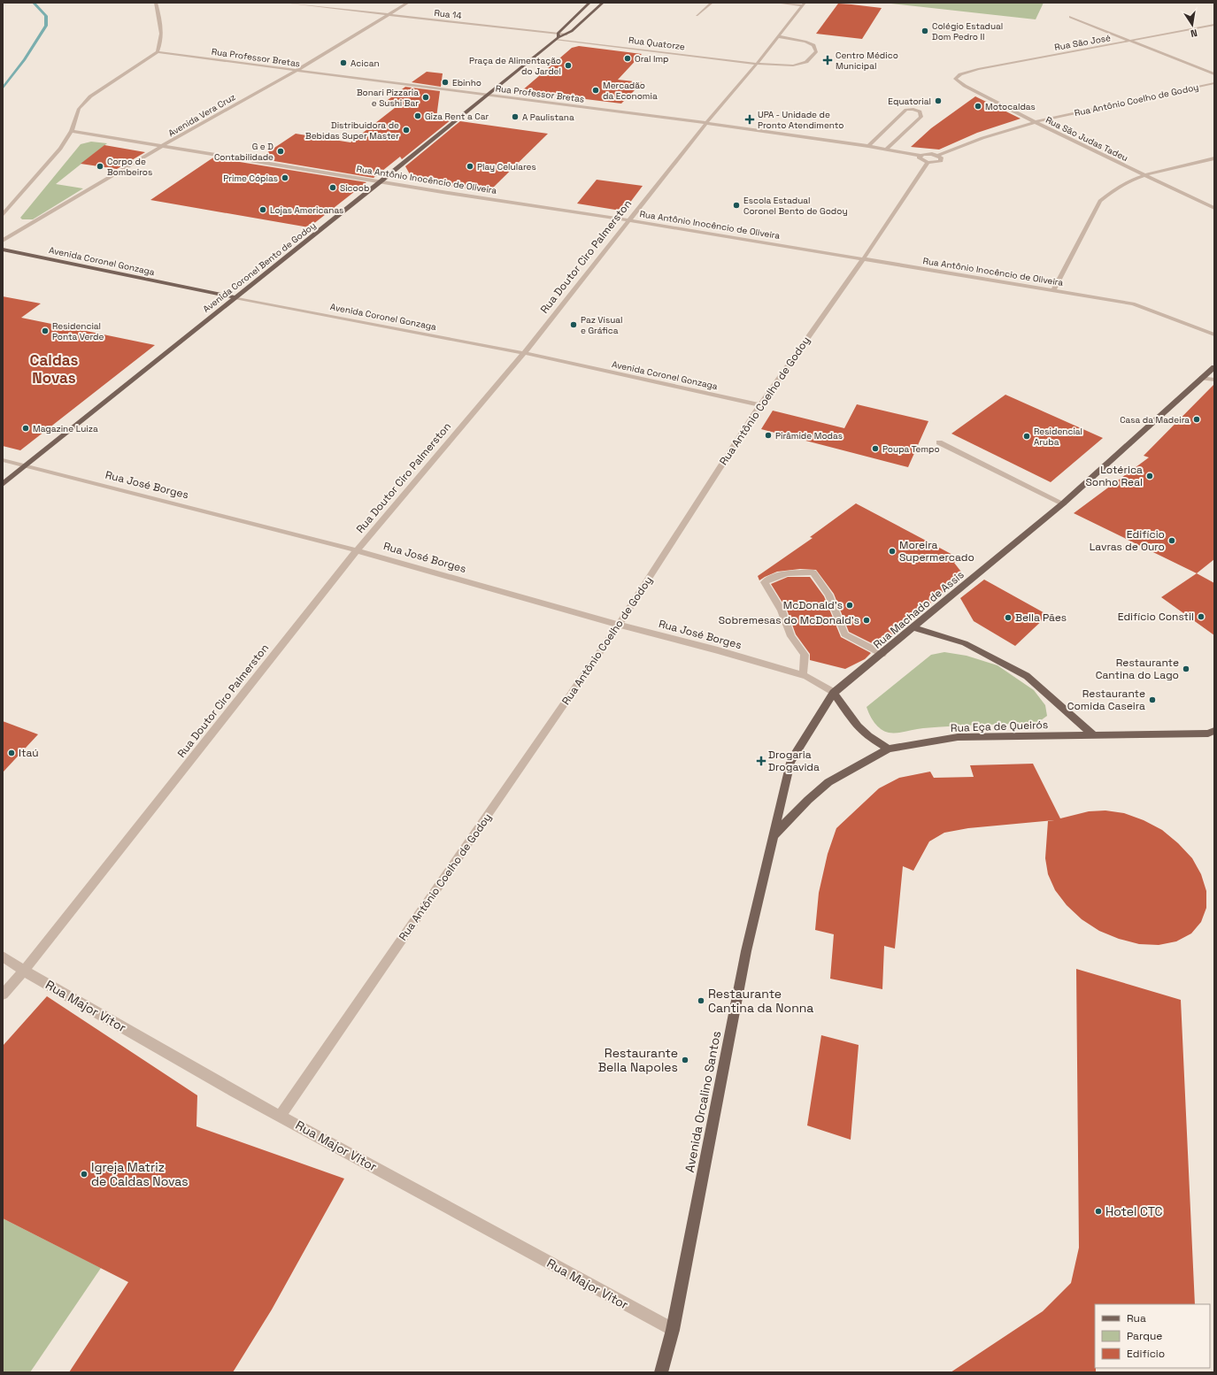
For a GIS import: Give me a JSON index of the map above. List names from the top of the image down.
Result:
{
  "streets": {
    "main road": [
      "Avenida Coronel Gonzaga",
      "Avenida Coronel Bento de Godoy",
      "Rua Machado de Assis",
      "Rua Eça de Queirós",
      "Avenida Orcalino Santos"
    ],
    "street": [
      "Rua 14",
      "Rua São José",
      "Rua Quatorze",
      "Rua Professor Bretas",
      "Rua Antônio Coelho de Godoy",
      "Avenida Vera Cruz",
      "Rua São Judas Tadeu",
      "Rua Antônio Inocêncio de Oliveira",
      "Rua Doutor Ciro Palmerston",
      "Rua José Borges",
      "Rua Major Vitor"
    ]
  },
  "crossings": [
    ["Rua 14", "Rua Quatorze"],
    ["Rua 14", "Avenida Vera Cruz"],
    ["Rua 14", "Avenida Coronel Bento de Godoy"],
    ["Rua São José", "Rua São Judas Tadeu"],
    ["Rua Quatorze", "Rua Doutor Ciro Palmerston"],
    ["Rua Quatorze", "Avenida Coronel Bento de Godoy"],
    ["Rua Professor Bretas", "Rua Antônio Coelho de Godoy"],
    ["Rua Professor Bretas", "Avenida Vera Cruz"],
    ["Rua Professor Bretas", "Rua Doutor Ciro Palmerston"],
    ["Rua Professor Bretas", "Avenida Coronel Bento de Godoy"],
    ["Rua Antônio Coelho de Godoy", "Rua São Judas Tadeu"],
    ["Rua Antônio Coelho de Godoy", "Rua Antônio Inocêncio de Oliveira"],
    ["Rua Antônio Coelho de Godoy", "Avenida Coronel Gonzaga"],
    ["Rua Antônio Coelho de Godoy", "Rua José Borges"],
    ["Rua Antônio Coelho de Godoy", "Rua Major Vitor"],
    ["Avenida Vera Cruz", "Rua Antônio Inocêncio de Oliveira"],
    ["Rua Antônio Inocêncio de Oliveira", "Rua Doutor Ciro Palmerston"],
    ["Rua Antônio Inocêncio de Oliveira", "Avenida Coronel Bento de Godoy"],
    ["Rua Doutor Ciro Palmerston", "Avenida Coronel Gonzaga"],
    ["Rua Doutor Ciro Palmerston", "Rua José Borges"],
    ["Rua Doutor Ciro Palmerston", "Rua Major Vitor"],
    ["Avenida Coronel Gonzaga", "Avenida Coronel Bento de Godoy"],
    ["Avenida Coronel Bento de Godoy", "Rua José Borges"],
    ["Rua José Borges", "Rua Machado de Assis"],
    ["Rua Machado de Assis", "Rua Eça de Queirós"],
    ["Rua Machado de Assis", "Avenida Orcalino Santos"],
    ["Rua Eça de Queirós", "Avenida Orcalino Santos"],
    ["Rua Major Vitor", "Avenida Orcalino Santos"]
  ],
  "districts": ["Caldas Novas"],
  "places": {
    "other": [
      "Colégio Estadual Dom Pedro II",
      "Oral Imp",
      "Acican",
      "Praça de Alimentação do Jardel",
      "Ebinho",
      "Mercadão da Economia",
      "Bonari Pizzaria e Sushi Bar",
      "Equatorial",
      "Motocaldas",
      "Giza Rent a Car",
      "A Paulistana",
      "Distribuidora de Bebidas Super Master",
      "G e D Contabilidade",
      "Corpo de Bombeiros",
      "Play Celulares",
      "Prime Cópias",
      "Sicoob",
      "Escola Estadual Coronel Bento de Godoy",
      "Lojas Americanas",
      "Paz Visual e Gráfica",
      "Residencial Ponta Verde",
      "Casa da Madeira",
      "Magazine Luiza",
      "Pirâmide Modas",
      "Residencial Aruba",
      "Poupa Tempo",
      "Lotérica Sonho Real",
      "Edifício Lavras de Ouro",
      "Moreira Supermercado",
      "McDonald's",
      "Edifício Constil",
      "Bella Pães",
      "Sobremesas do McDonald's",
      "Restaurante Cantina do Lago",
      "Restaurante Comida Caseira",
      "Itaú",
      "Restaurante Cantina da Nonna",
      "Restaurante Bella Napoles",
      "Igreja Matriz de Caldas Novas",
      "Hotel CTC"
    ],
    "health": ["Centro Médico Municipal", "UPA - Unidade de Pronto Atendimento", "Drogaria Drogavida"]
  },
  "legend": ["Rua", "Parque", "Edifício"],
  "north": "bottom"
}
